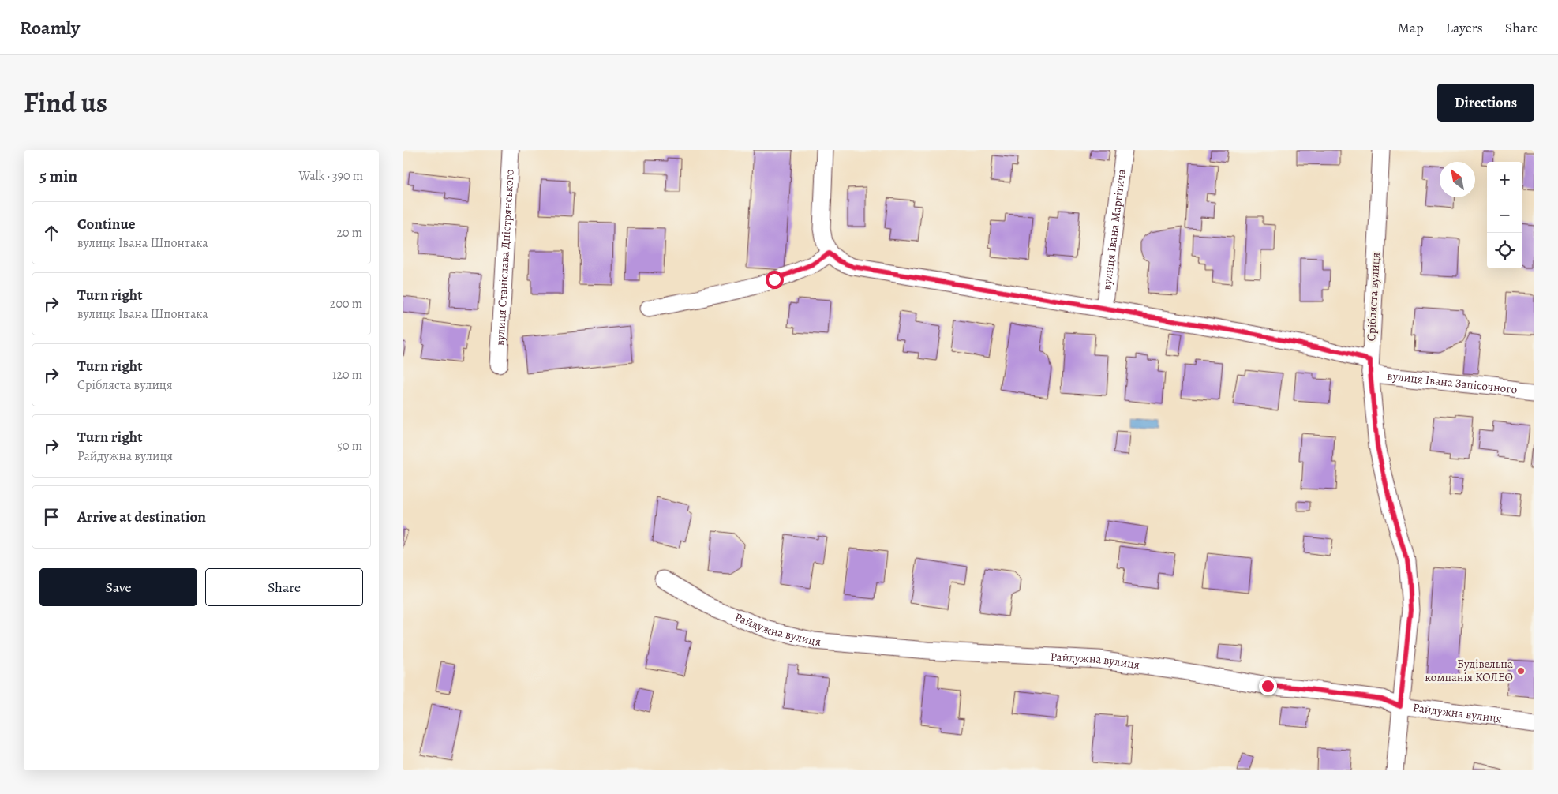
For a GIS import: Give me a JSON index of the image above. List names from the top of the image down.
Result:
{
  "streets": {
    "street": [
      "вулиця Івана Маргітича",
      "вулиця Станіслава Дністрянського",
      "Срібляста вулиця",
      "вулиця Івана Запісочного",
      "Райдужна вулиця"
    ]
  },
  "crossings": [
    ["вулиця Івана Маргітича", "вулиця Івана Запісочного"],
    ["Срібляста вулиця", "вулиця Івана Запісочного"],
    ["Срібляста вулиця", "Райдужна вулиця"]
  ],
  "places": ["Будівельна компанія КОЛЕО"],
  "north": "top left",
  "page": {
    "header": "Roamly",
    "nav": ["Map", "Layers", "Share"],
    "title": "Find us",
    "buttons": [
      "Directions",
      ["Save", "Share"]
    ],
    "heading": ["5 min", "Walk · 390 m"],
    "map_buttons": ["+", "−"],
    "list": [
      ["Continue", "вулиця Івана Шпонтака", "20 m"],
      ["Turn right", "вулиця Івана Шпонтака", "200 m"],
      ["Turn right", "Срібляста вулиця", "120 m"],
      ["Turn right", "Райдужна вулиця", "50 m"],
      "Arrive at destination"
    ]
  }
}
